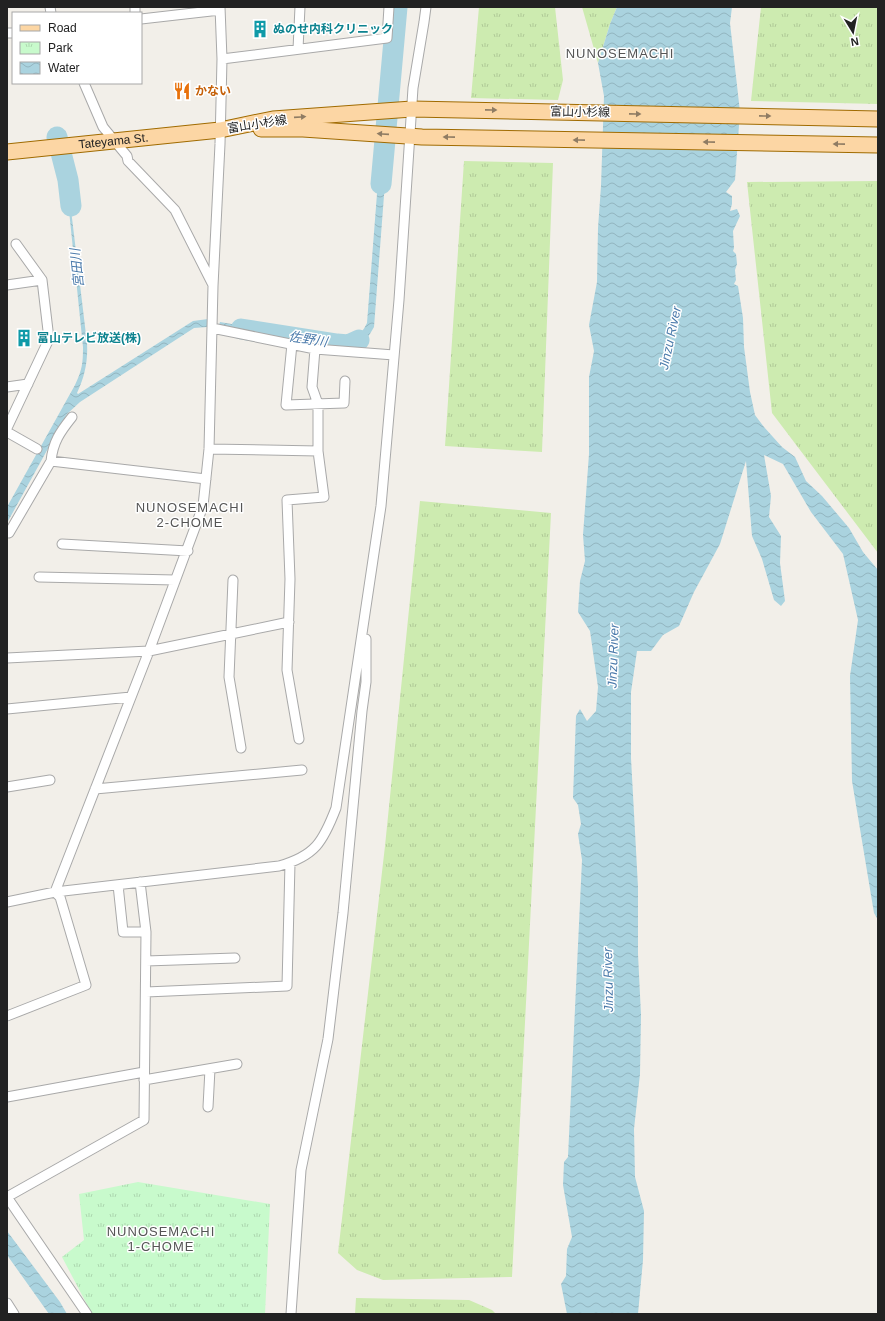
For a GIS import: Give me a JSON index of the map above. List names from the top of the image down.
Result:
{
  "streets": {
    "main road": ["富山小杉線", "Tateyama St."]
  },
  "crossings": [
    ["富山小杉線", "Tateyama St."]
  ],
  "districts": ["NUNOSEMACHI", "NUNOSEMACHI 2-CHOME", "NUNOSEMACHI 1-CHOME"],
  "water": ["宮田川", "Jinzu River", "佐野川"],
  "places": {
    "building": ["ぬのせ内科クリニック", "富山テレビ放送(株)"],
    "restaurant": ["かない"]
  },
  "legend": ["Road", "Park", "Water"],
  "north": "bottom"
}
